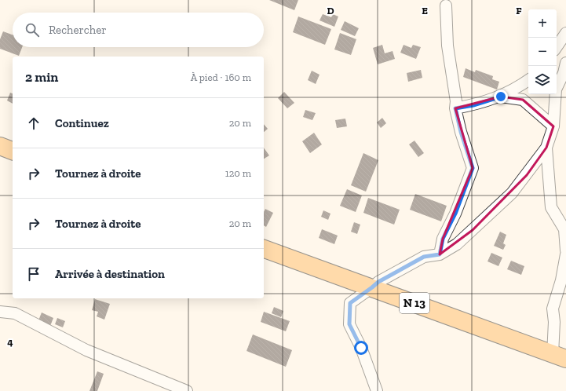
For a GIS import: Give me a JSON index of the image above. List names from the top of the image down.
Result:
{
  "streets": {
    "main road": ["N 13"]
  },
  "page": {
    "map_buttons": ["+", "−"],
    "search": "Rechercher",
    "heading": ["2 min", "À pied · 160 m"],
    "list": [
      ["Continuez", "20 m"],
      ["Tournez à droite", "120 m"],
      ["Tournez à droite", "20 m"],
      "Arrivée à destination"
    ]
  },
  "grid": {
    "columns": ["D", "E", "F"],
    "rows": ["4"]
  }
}
